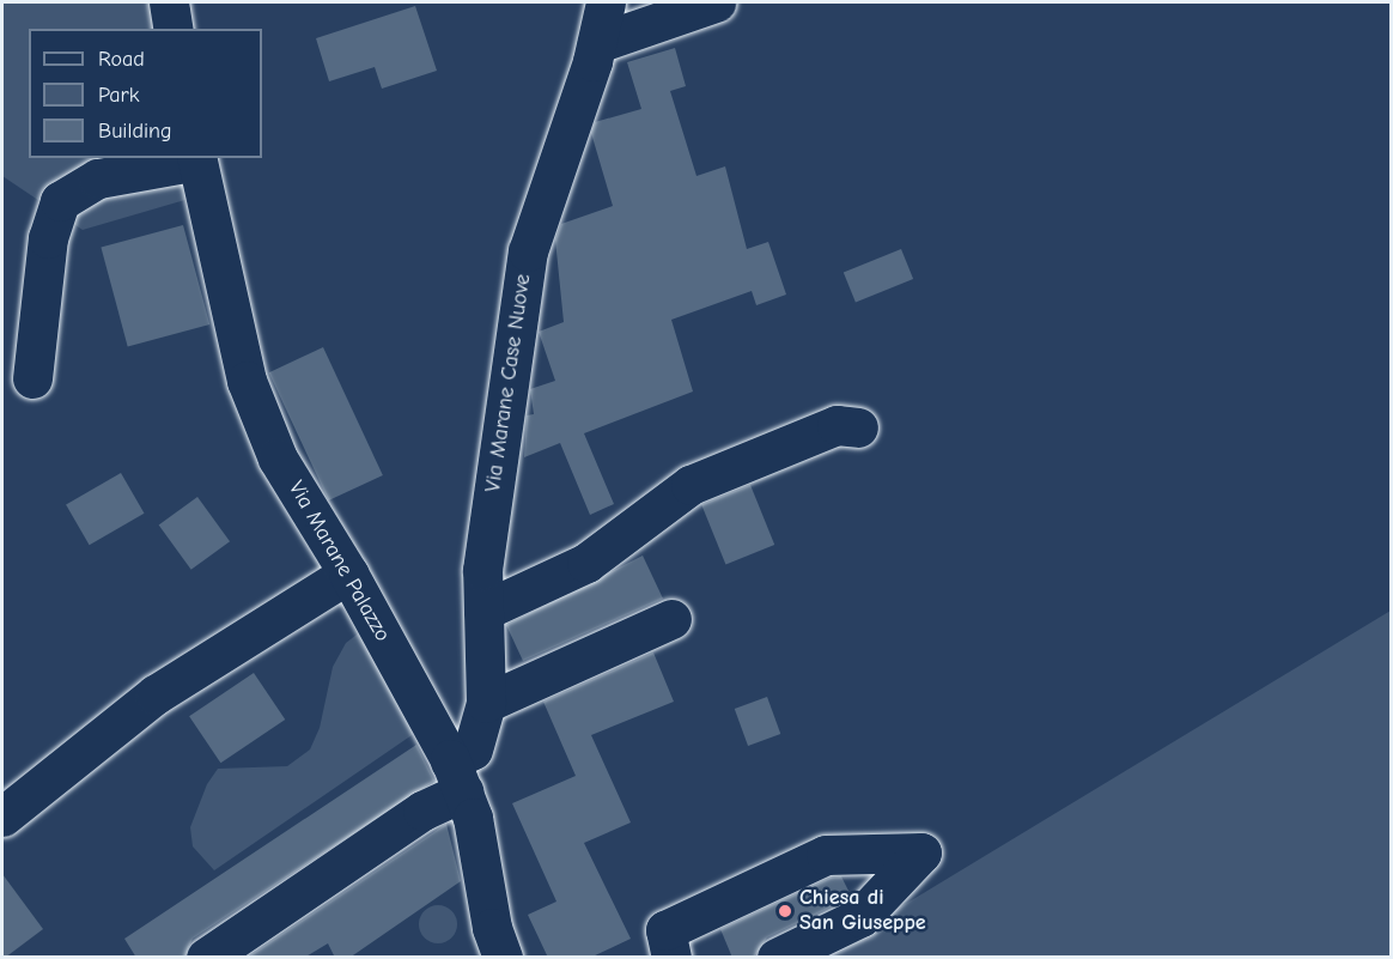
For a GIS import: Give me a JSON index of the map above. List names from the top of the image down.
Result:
{
  "streets": {
    "street": ["Via Marane Case Nuove", "Via Marane Palazzo"]
  },
  "crossings": [
    ["Via Marane Case Nuove", "Via Marane Palazzo"]
  ],
  "places": ["Chiesa di San Giuseppe"],
  "legend": ["Road", "Park", "Building"]
}
